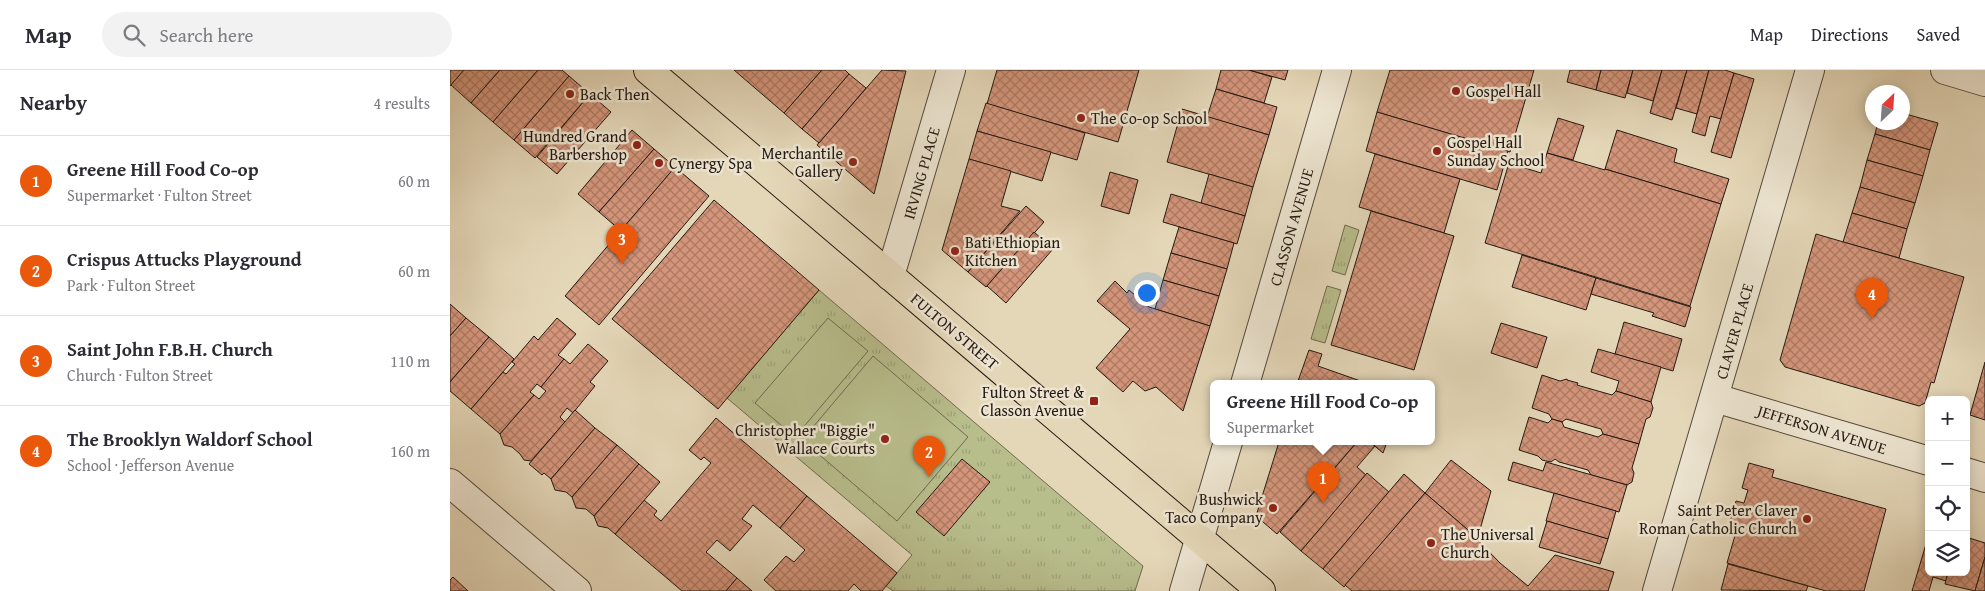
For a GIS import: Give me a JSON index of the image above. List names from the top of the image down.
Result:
{
  "streets": {
    "main road": ["FULTON STREET"],
    "street": [
      "IRVING PLACE",
      "CLASSON AVENUE",
      "CLAVER PLACE",
      "JEFFERSON AVENUE"
    ]
  },
  "crossings": [
    ["IRVING PLACE", "FULTON STREET"],
    ["CLAVER PLACE", "JEFFERSON AVENUE"]
  ],
  "places": {
    "other": [
      "Gospel Hall",
      "Back Then",
      "The Co-op School",
      "Hundred Grand Barbershop",
      "Gospel Hall Sunday School",
      "Merchantile Gallery",
      "Cynergy Spa",
      "Bati Ethiopian Kitchen",
      "Christopher \"Biggie\" Wallace Courts",
      "Bushwick Taco Company",
      "Saint Peter Claver Roman Catholic Church",
      "The Universal Church"
    ],
    "transit": ["Fulton Street & Classon Avenue"]
  },
  "north": "top right",
  "page": {
    "header": "Map",
    "search": "Search here",
    "nav": ["Map", "Directions", "Saved"],
    "heading": ["Nearby", "4 results"],
    "list": [
      {
        "mark": "1",
        "name": "Greene Hill Food Co-op",
        "note": "Supermarket · Fulton Street",
        "value": "60 m"
      },
      {
        "mark": "2",
        "name": "Crispus Attucks Playground",
        "note": "Park · Fulton Street",
        "value": "60 m"
      },
      {
        "mark": "3",
        "name": "Saint John F.B.H. Church",
        "note": "Church · Fulton Street",
        "value": "110 m"
      },
      {
        "mark": "4",
        "name": "The Brooklyn Waldorf School",
        "note": "School · Jefferson Avenue",
        "value": "160 m"
      }
    ],
    "pins": [
      "3",
      "4",
      "2",
      "1"
    ],
    "popup": ["Greene Hill Food Co-op", "Supermarket"],
    "map_buttons": ["+", "−"]
  }
}
